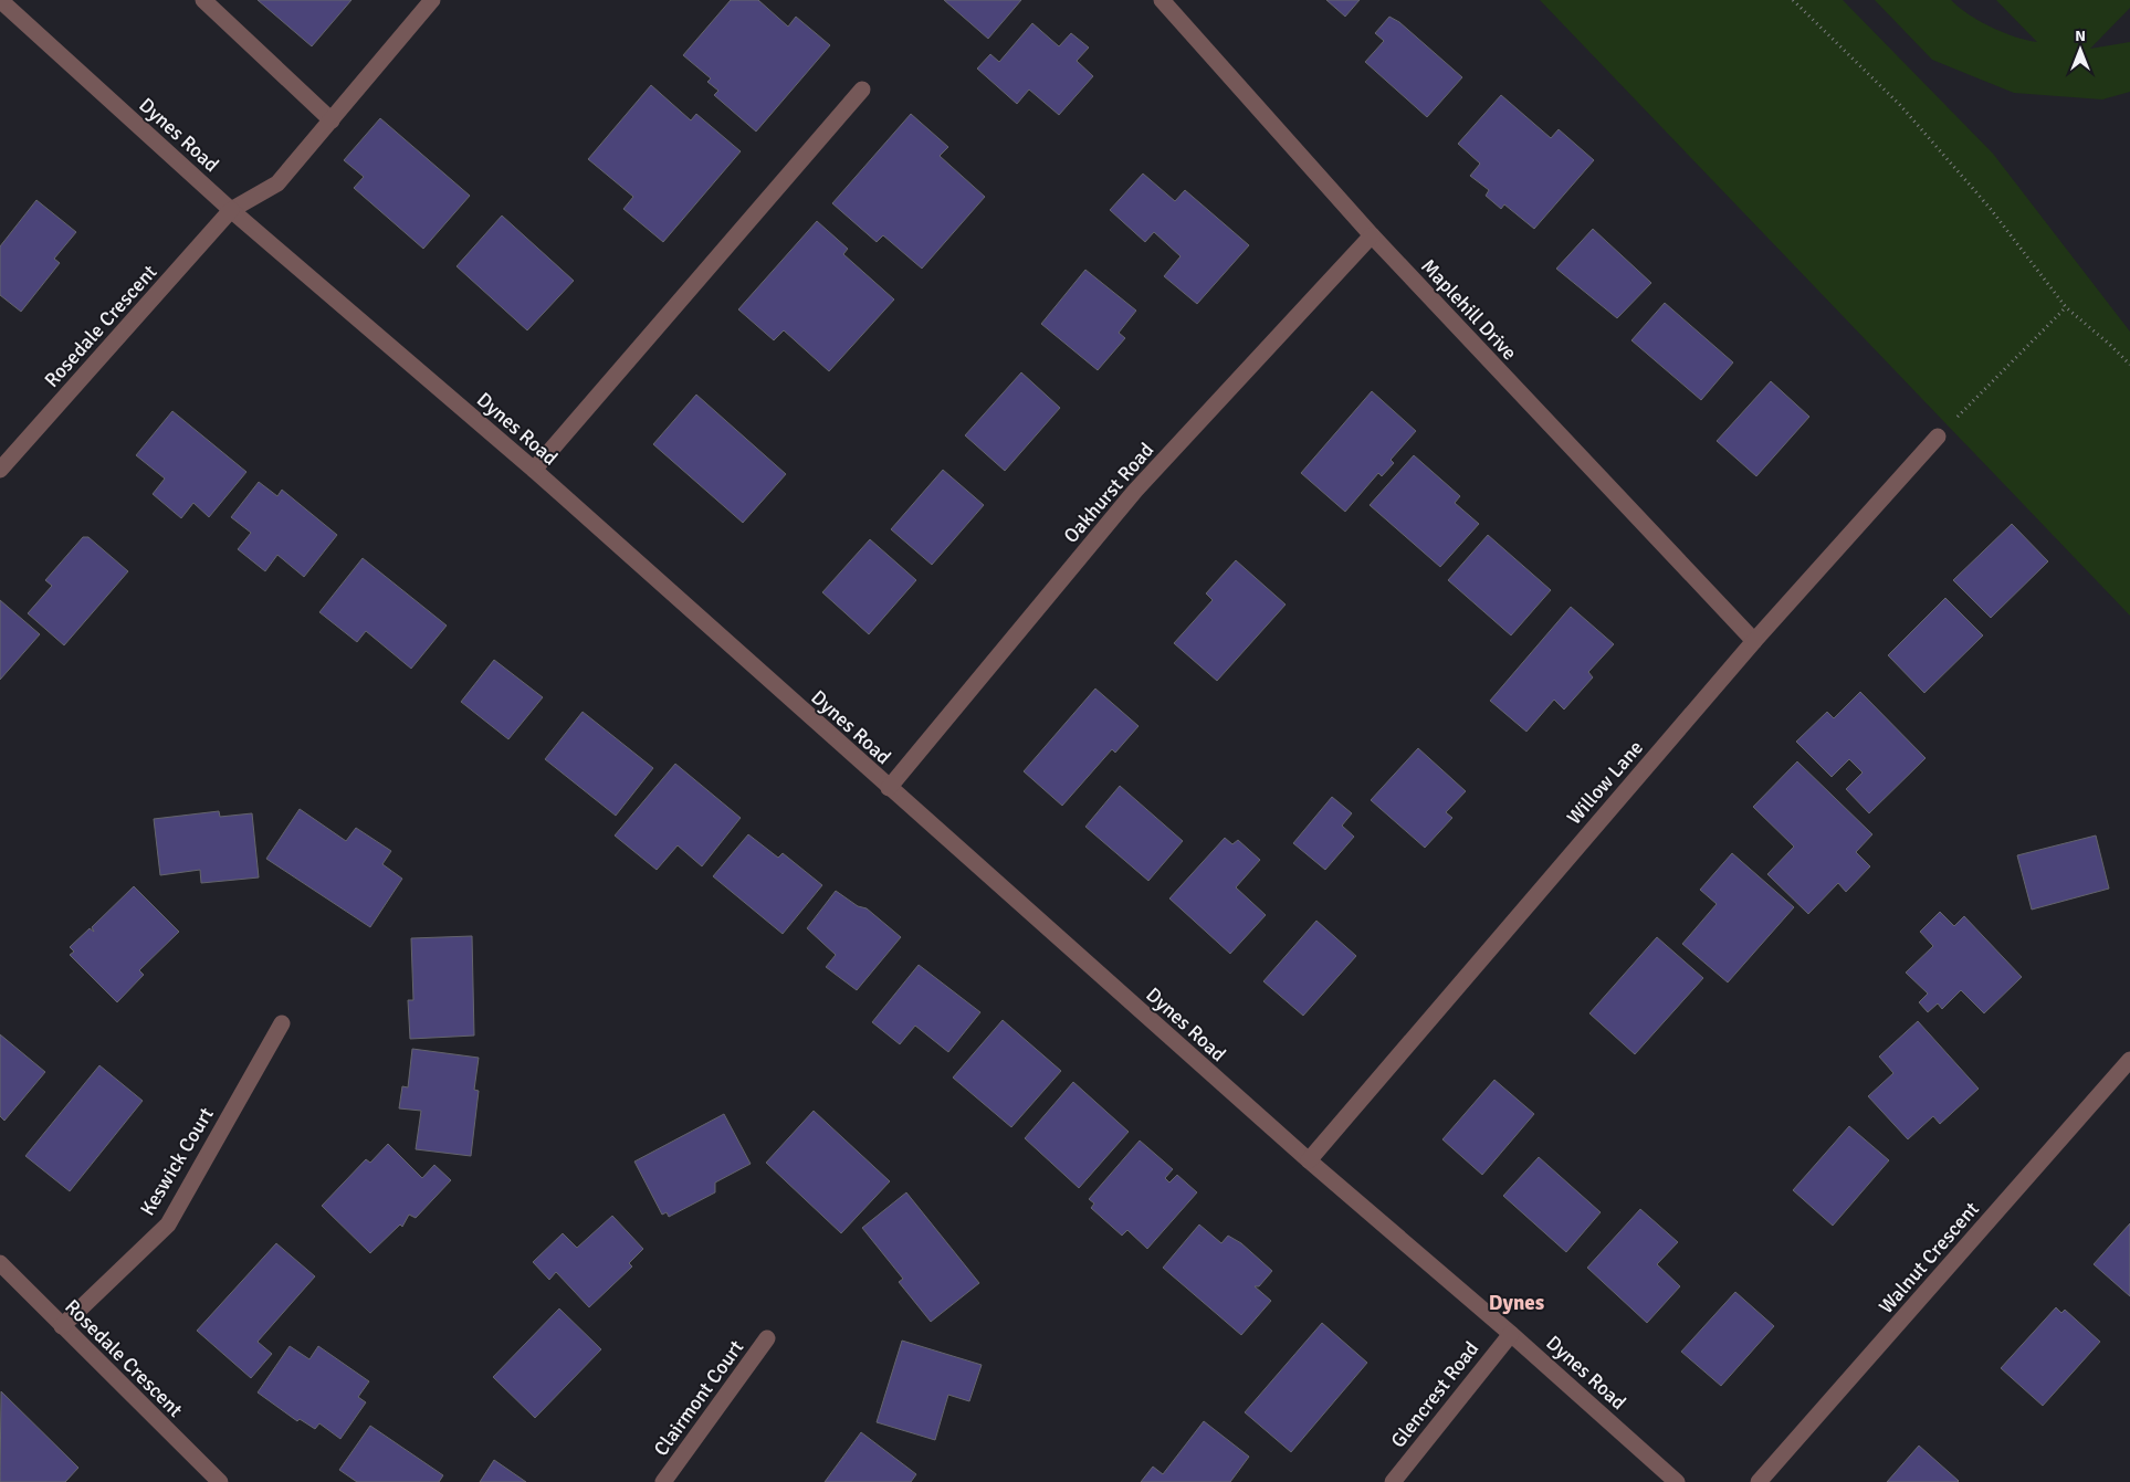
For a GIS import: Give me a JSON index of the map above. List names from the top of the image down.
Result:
{
  "streets": {
    "street": [
      "Dynes Road",
      "Maplehill Drive",
      "Rosedale Crescent",
      "Oakhurst Road",
      "Willow Lane",
      "Keswick Court",
      "Walnut Crescent",
      "Glencrest Road",
      "Clairmont Court"
    ]
  },
  "crossings": [
    ["Dynes Road", "Rosedale Crescent"],
    ["Dynes Road", "Oakhurst Road"],
    ["Dynes Road", "Willow Lane"],
    ["Dynes Road", "Glencrest Road"],
    ["Maplehill Drive", "Oakhurst Road"],
    ["Maplehill Drive", "Willow Lane"],
    ["Rosedale Crescent", "Keswick Court"]
  ],
  "districts": ["Dynes"],
  "north": "top"
}
